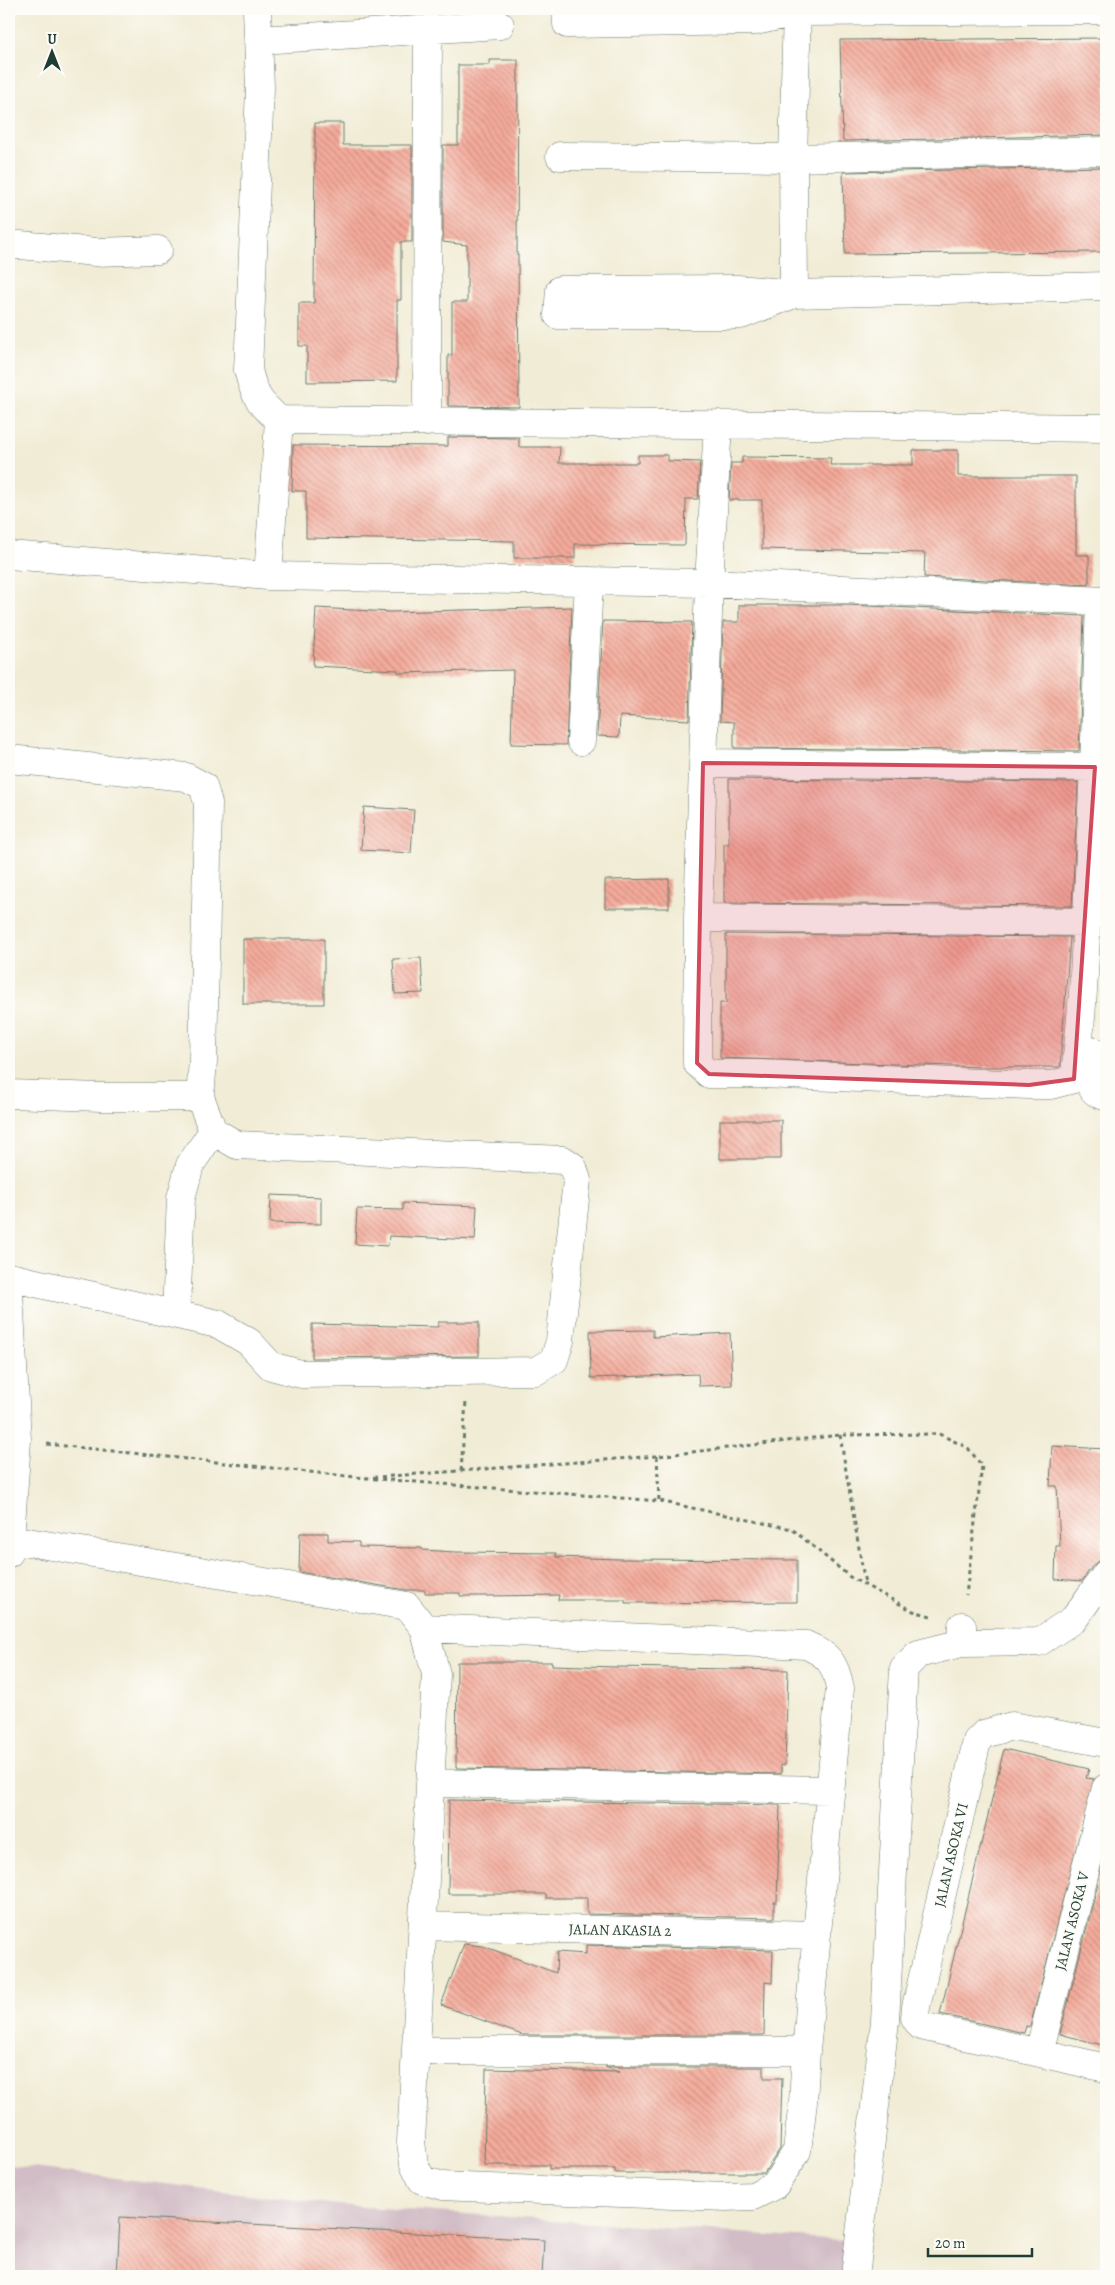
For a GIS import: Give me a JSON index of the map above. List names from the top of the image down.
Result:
{
  "streets": {
    "street": ["JALAN ASOKA VI", "JALAN ASOKA V", "JALAN AKASIA 2"]
  },
  "crossings": [
    ["JALAN ASOKA VI", "JALAN ASOKA V"]
  ],
  "scale_bar": "20 m",
  "north": "top"
}
